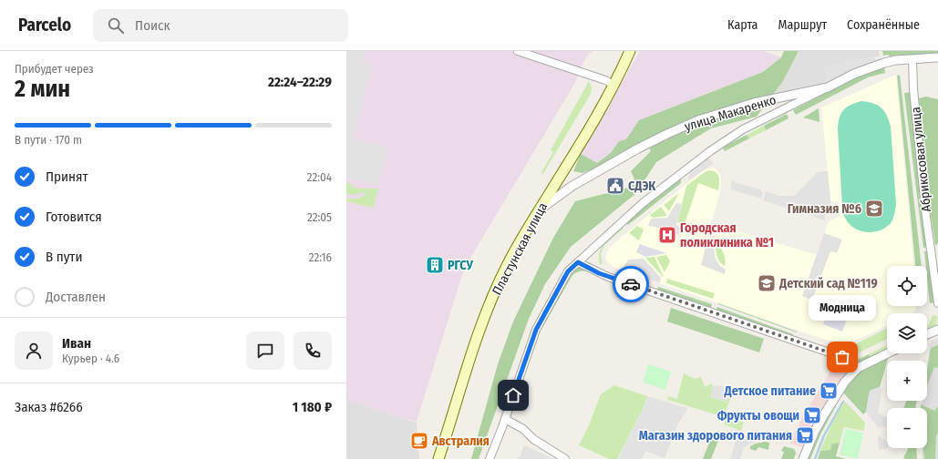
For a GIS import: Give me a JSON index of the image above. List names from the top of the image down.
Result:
{
  "streets": {
    "main road": ["Пластунская улица"],
    "street": ["улица Макаренко", "Абрикосовая улица"]
  },
  "crossings": [
    ["улица Макаренко", "Абрикосовая улица"],
    ["улица Макаренко", "Пластунская улица"]
  ],
  "places": {
    "public building": ["СДЭК"],
    "school or university": ["Гимназия №6", "Детский сад №119"],
    "hospital": ["Городская поликлиника №1"],
    "building": ["РГСУ"],
    "other": ["Модница"],
    "supermarket": ["Детское питание", "Фрукты овощи", "Магазин здорового питания"],
    "cafe": ["Австралия"]
  },
  "page": {
    "header": "Parcelo",
    "search": "Поиск",
    "nav": ["Карта", "Маршрут", "Сохранённые"],
    "heading": ["2 мин", "Прибудет через", "22:24–22:29"],
    "panel": [
      "Иван",
      "Курьер · 4.6",
      "Заказ #6266",
      "1 180 ₽"
    ],
    "bar": "В пути · 170 m",
    "list": [
      ["Принят", "22:04"],
      ["Готовится", "22:05"],
      ["В пути", "22:16"],
      "Доставлен"
    ],
    "map_buttons": ["+", "−"],
    "bubble": "Модница"
  }
}
